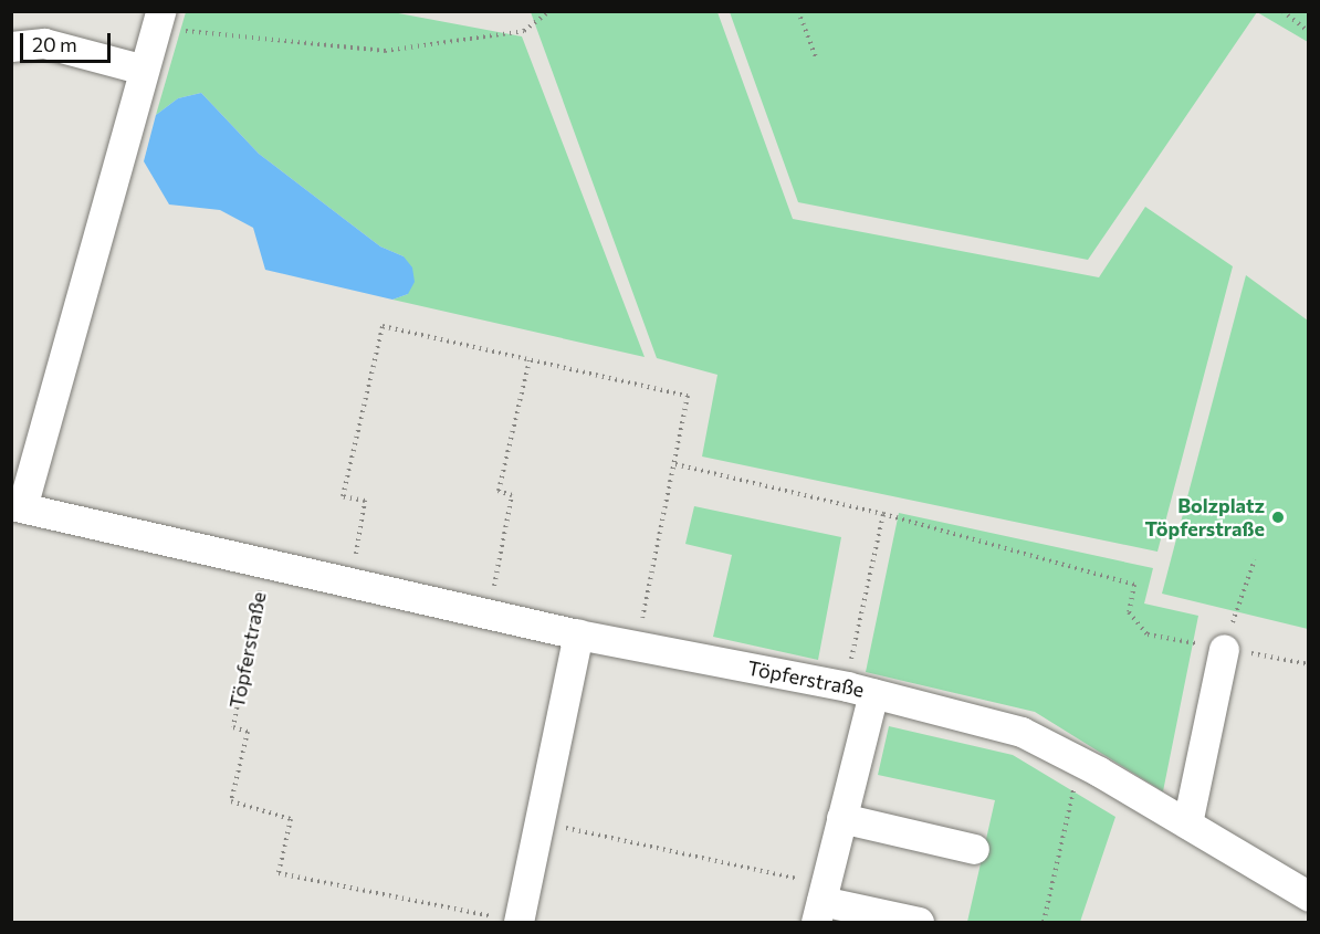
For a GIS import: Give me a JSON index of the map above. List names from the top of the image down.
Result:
{
  "streets": {
    "street": ["Töpferstraße"]
  },
  "places": ["Bolzplatz Töpferstraße"],
  "scale_bar": "20 m"
}
